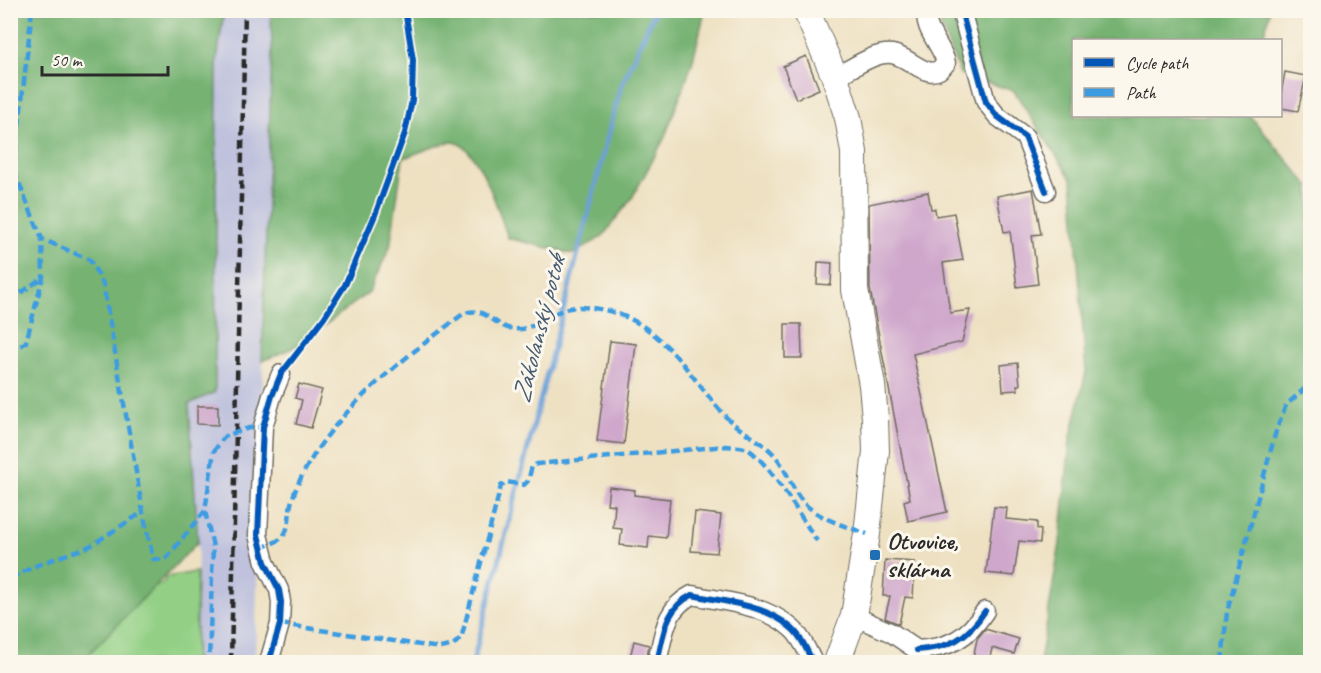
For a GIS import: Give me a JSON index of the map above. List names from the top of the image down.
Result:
{
  "water": ["Zákolanský potok"],
  "places": {
    "transit": ["Otvovice, sklárna"]
  },
  "legend": ["Cycle path", "Path"],
  "scale_bar": "50 m"
}
